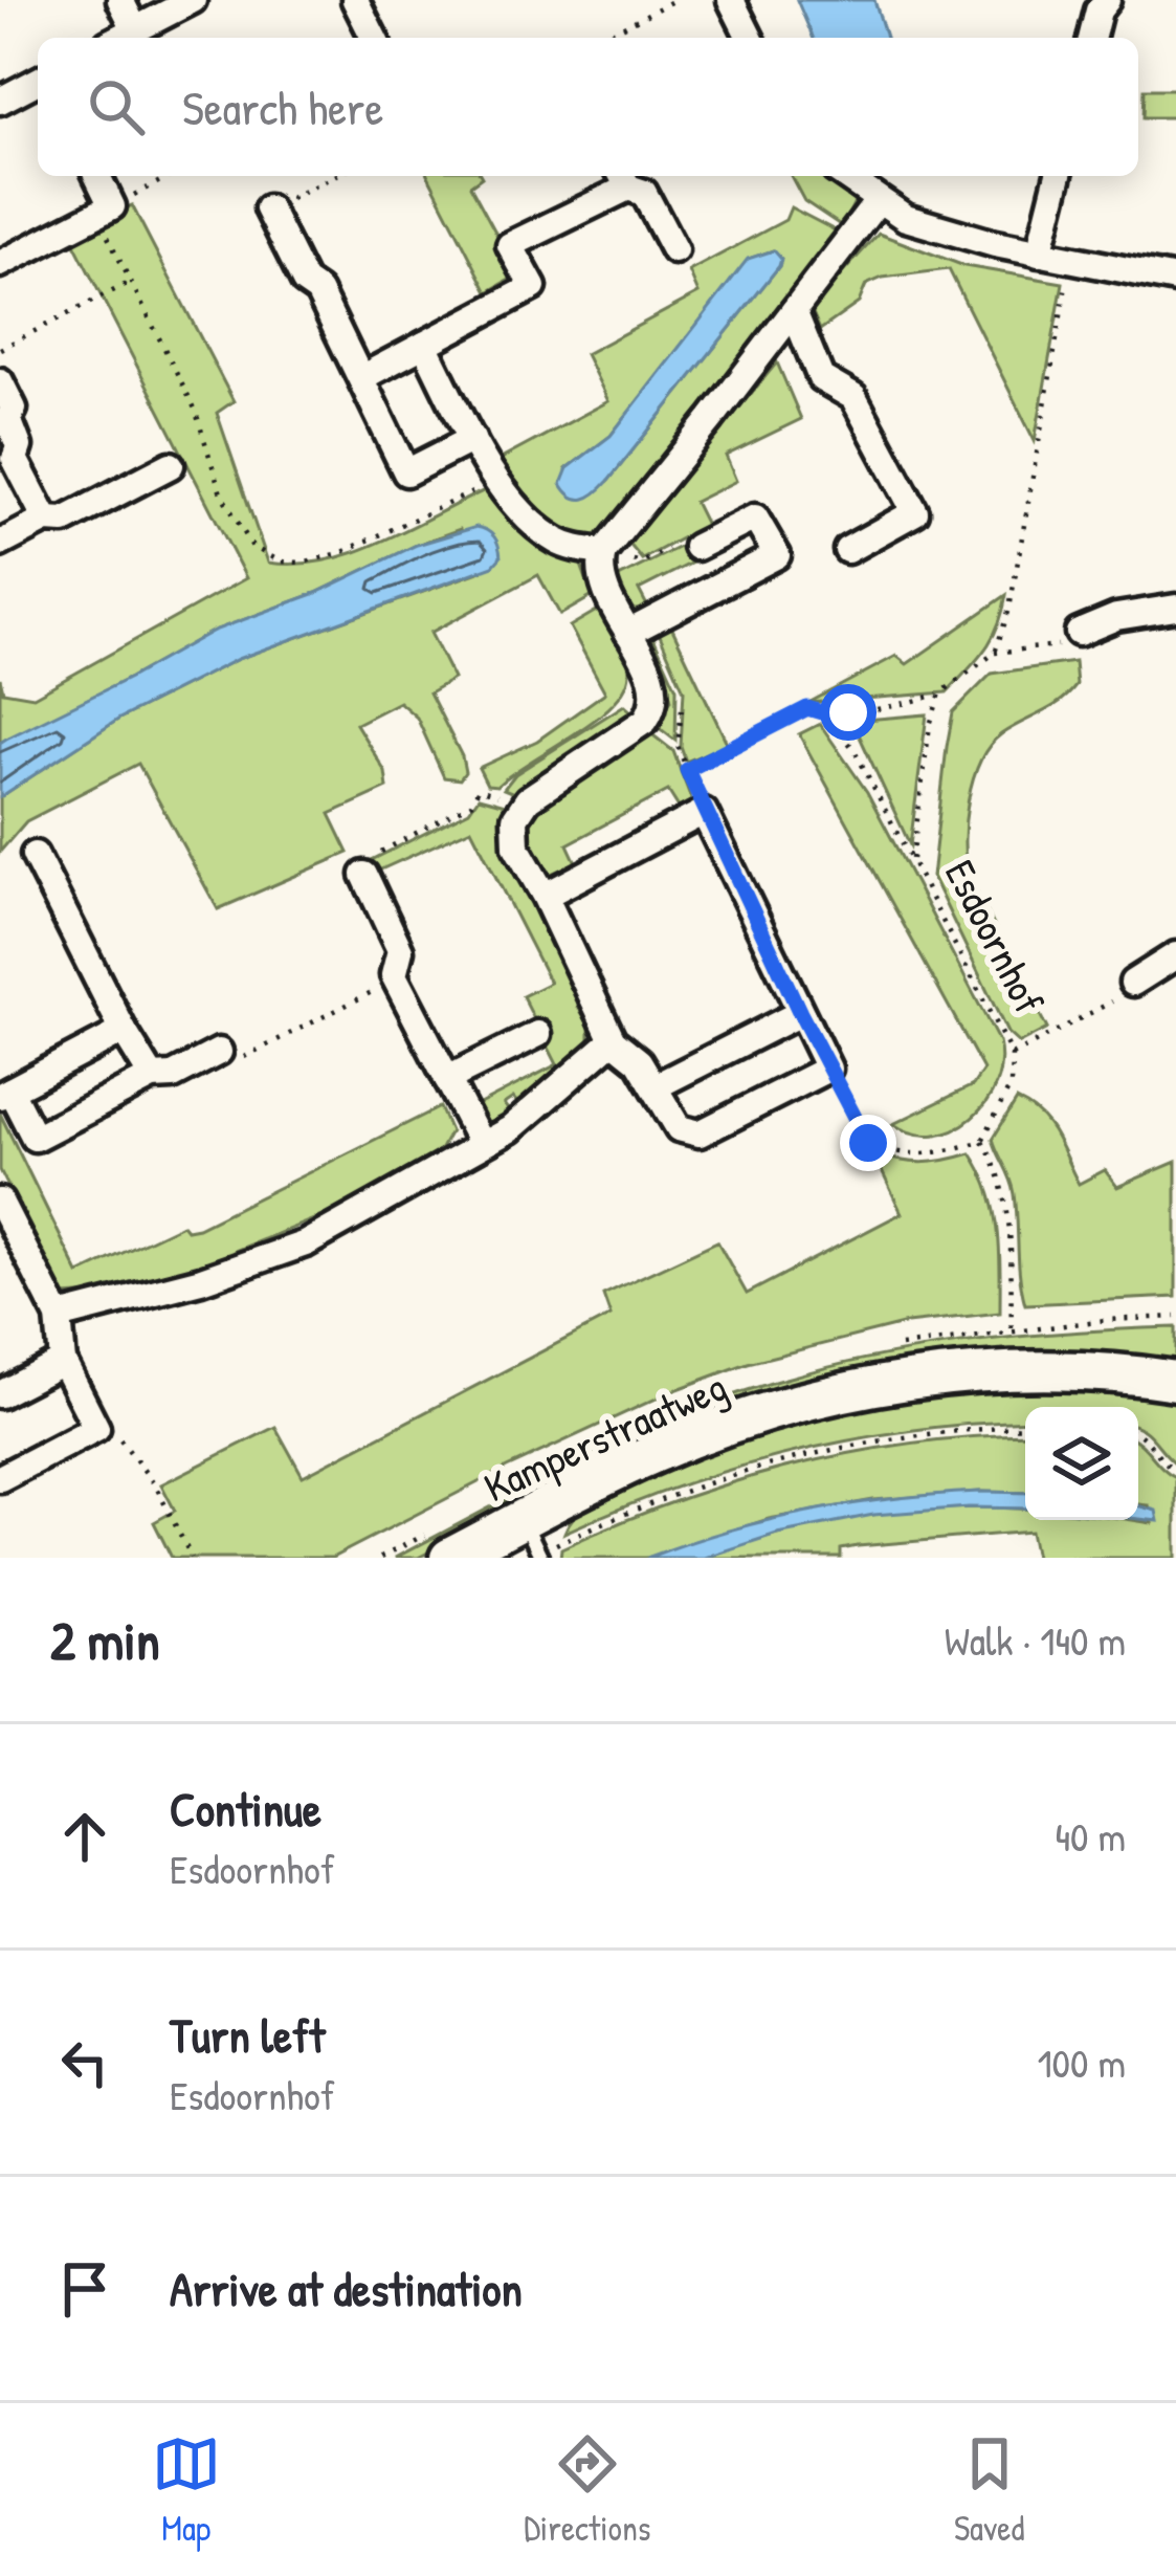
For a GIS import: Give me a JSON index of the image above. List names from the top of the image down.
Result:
{
  "streets": {
    "main road": ["Kamperstraatweg"],
    "path": ["Esdoornhof"]
  },
  "page": {
    "search": "Search here",
    "heading": ["2 min", "Walk · 140 m"],
    "list": [
      ["Continue", "Esdoornhof", "40 m"],
      ["Turn left", "Esdoornhof", "100 m"],
      "Arrive at destination"
    ],
    "nav": ["Map", "Directions", "Saved"]
  }
}
